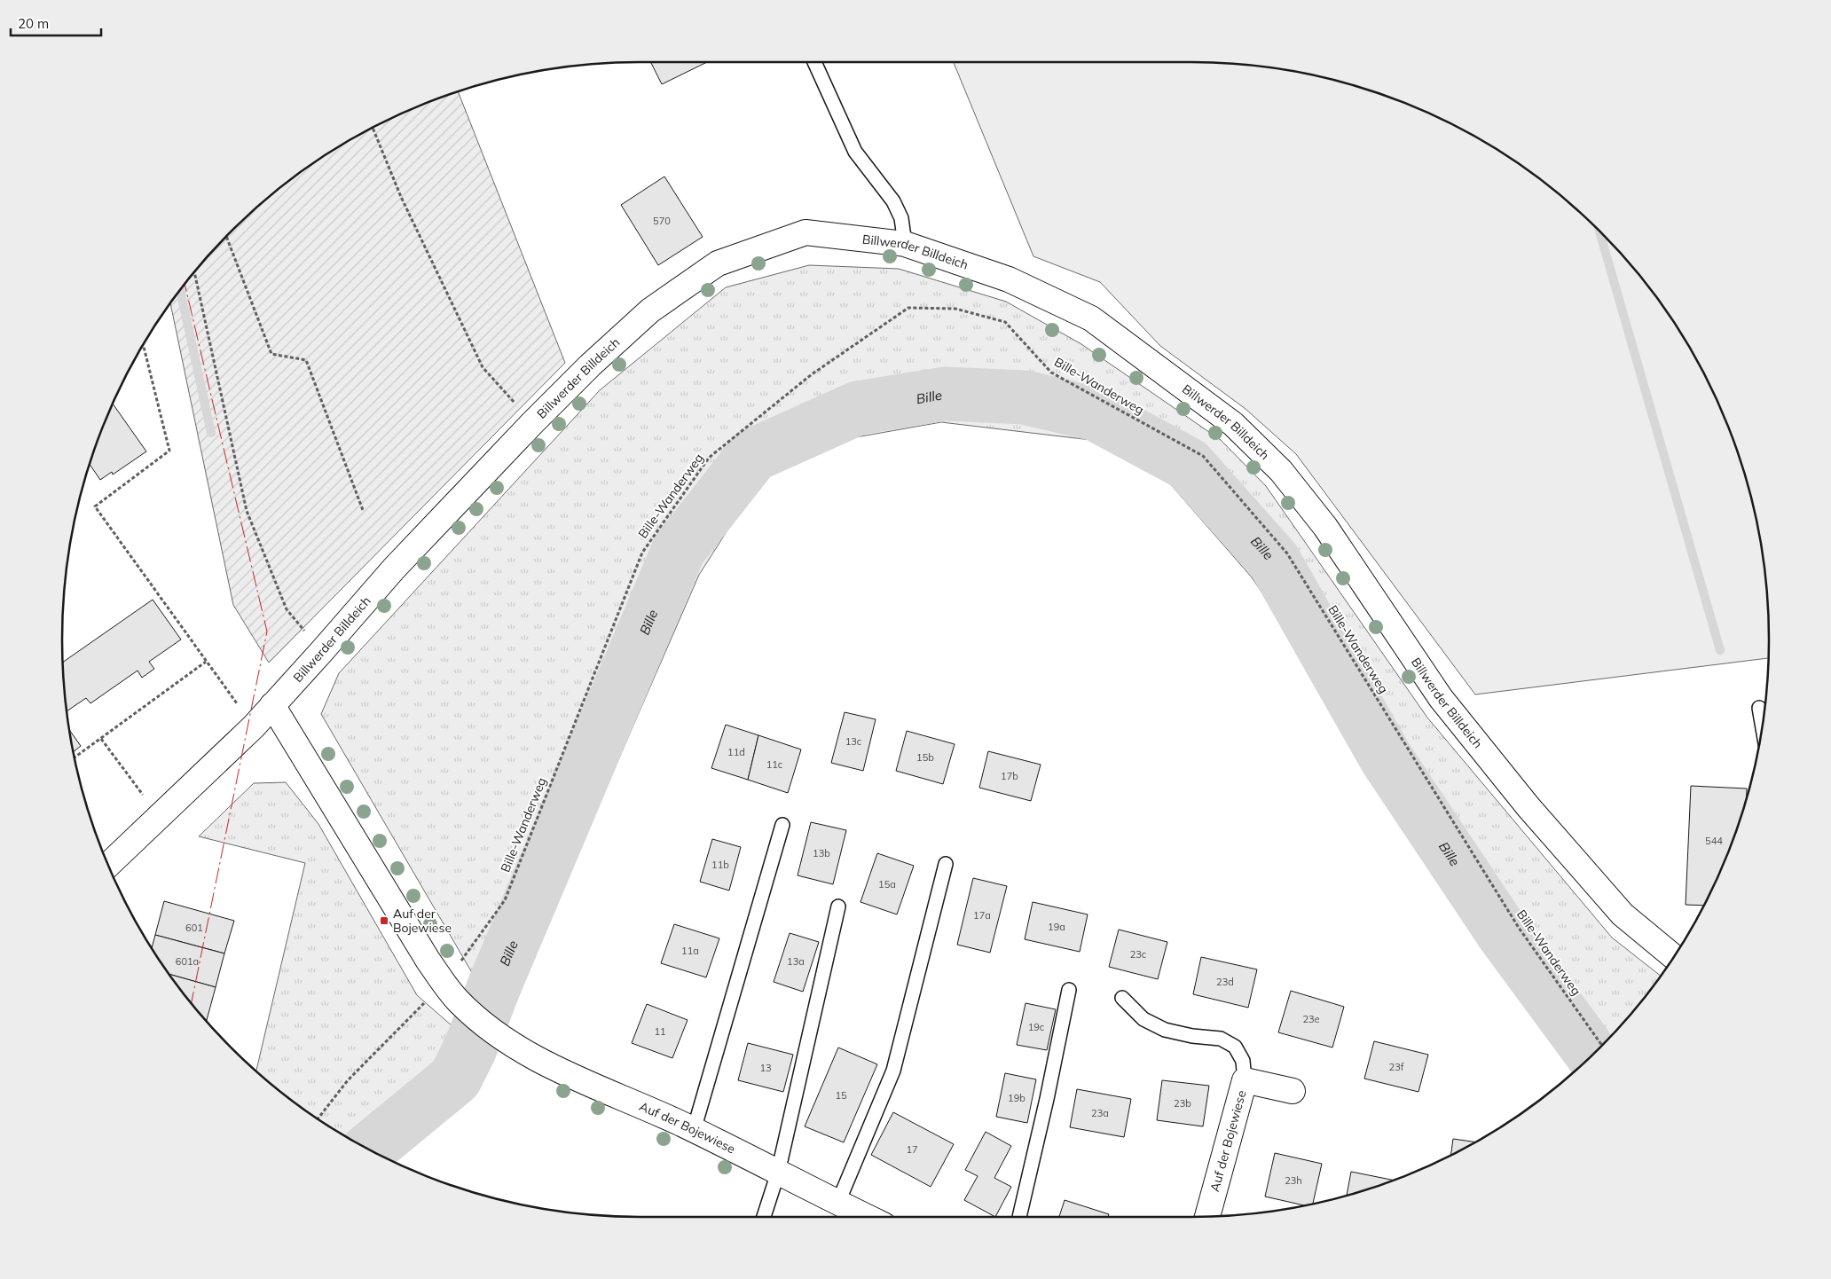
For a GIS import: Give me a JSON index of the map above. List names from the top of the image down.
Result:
{
  "streets": {
    "street": ["Billwerder Billdeich", "Auf der Bojewiese"],
    "path": ["Bille-Wanderweg"]
  },
  "crossings": [
    ["Bille-Wanderweg", "Auf der Bojewiese"]
  ],
  "water": ["Bille"],
  "places": {
    "transit": ["Auf der Bojewiese"]
  },
  "house_numbers": [
    "570",
    "13c",
    "11d",
    "15b",
    "11c",
    "17b",
    "544",
    "13b",
    "11b",
    "15a",
    "17a",
    "19a",
    "601",
    "11a",
    "23c",
    "601a",
    "13a",
    "23d",
    "23e",
    "19c",
    "11",
    "23f",
    "13",
    "15",
    "19b",
    "23b",
    "23a",
    "17",
    "23h"
  ],
  "scale_bar": "20 m"
}
